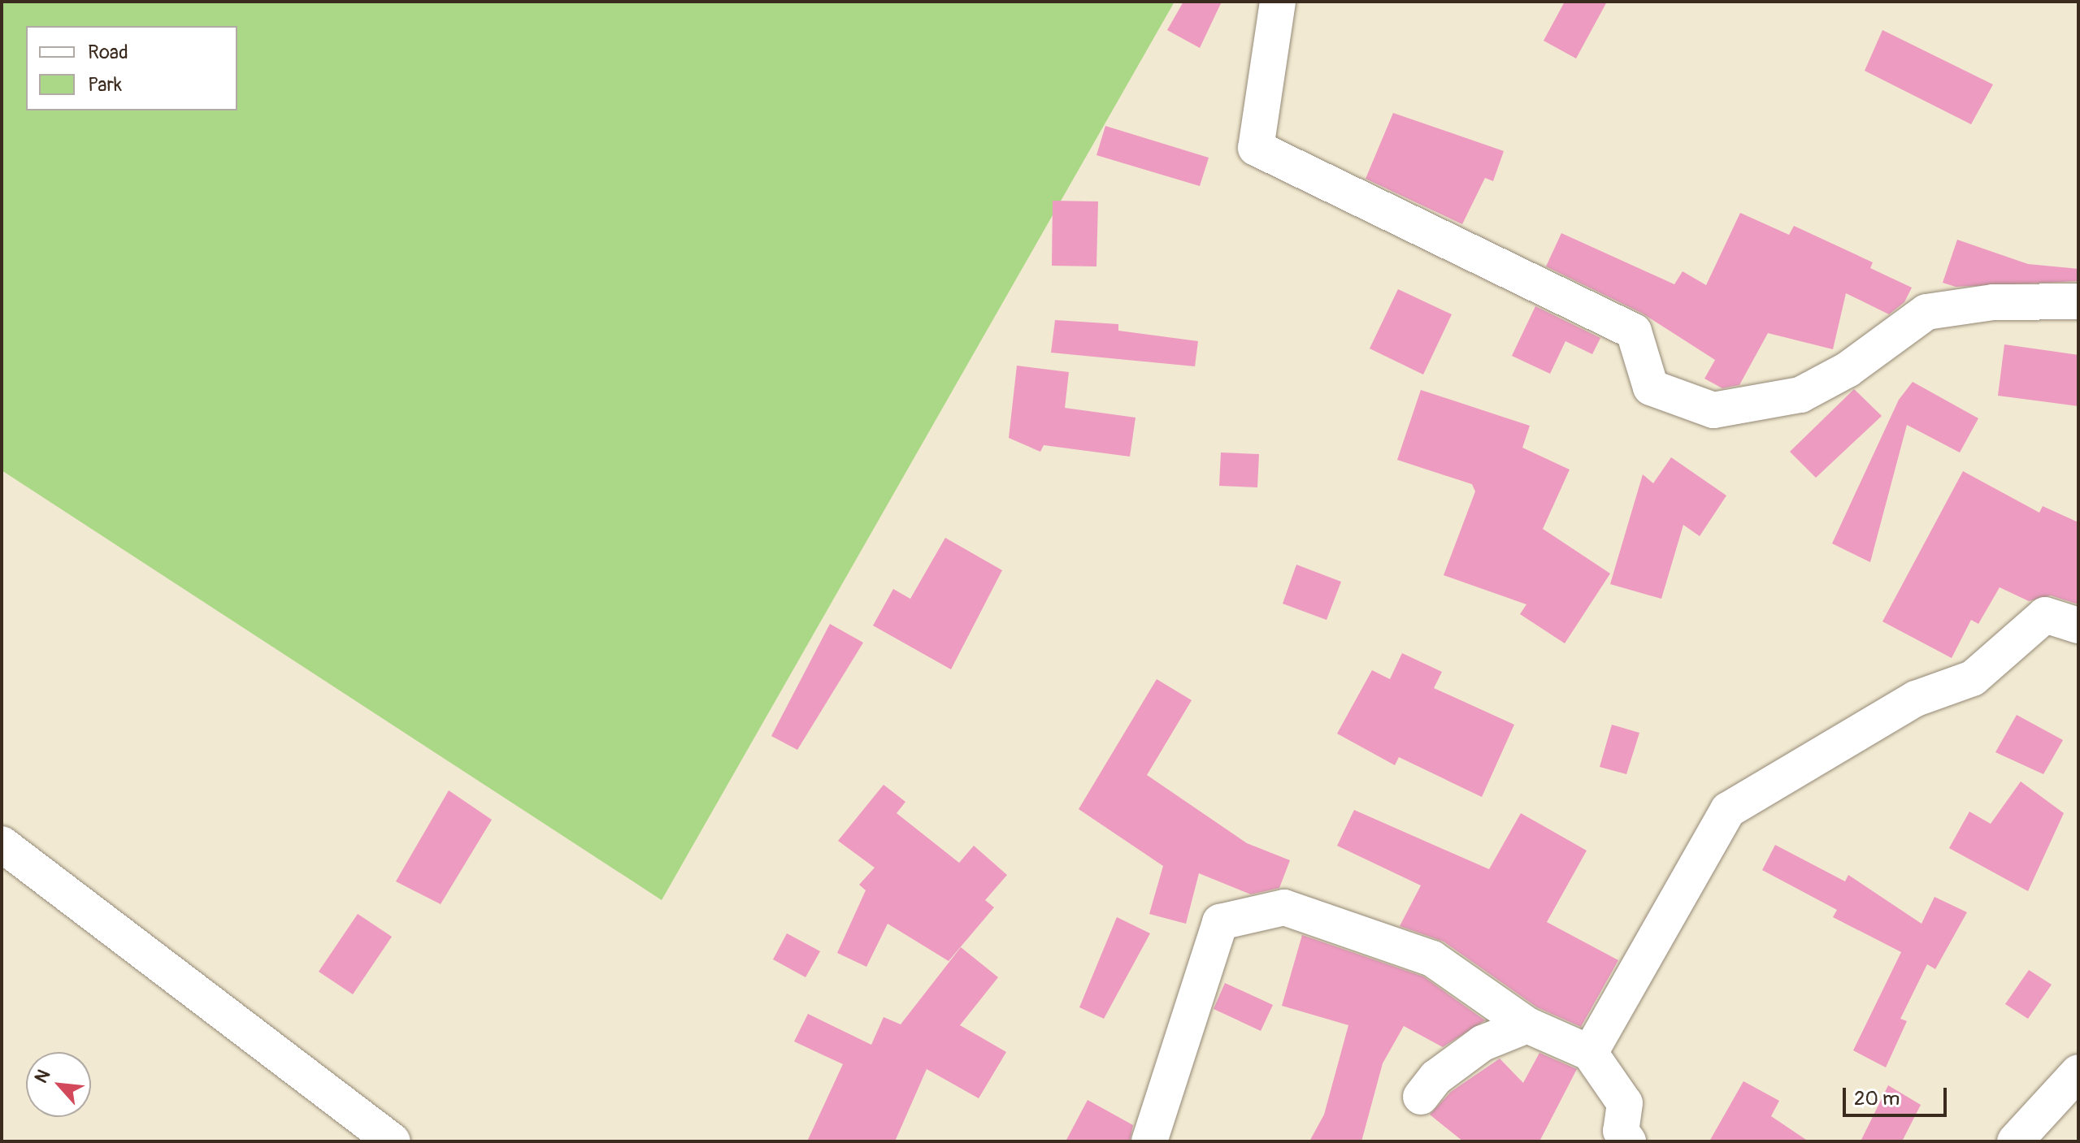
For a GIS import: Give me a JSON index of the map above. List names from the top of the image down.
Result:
{
  "legend": ["Road", "Park"],
  "scale_bar": "20 m",
  "north": "top left"
}
